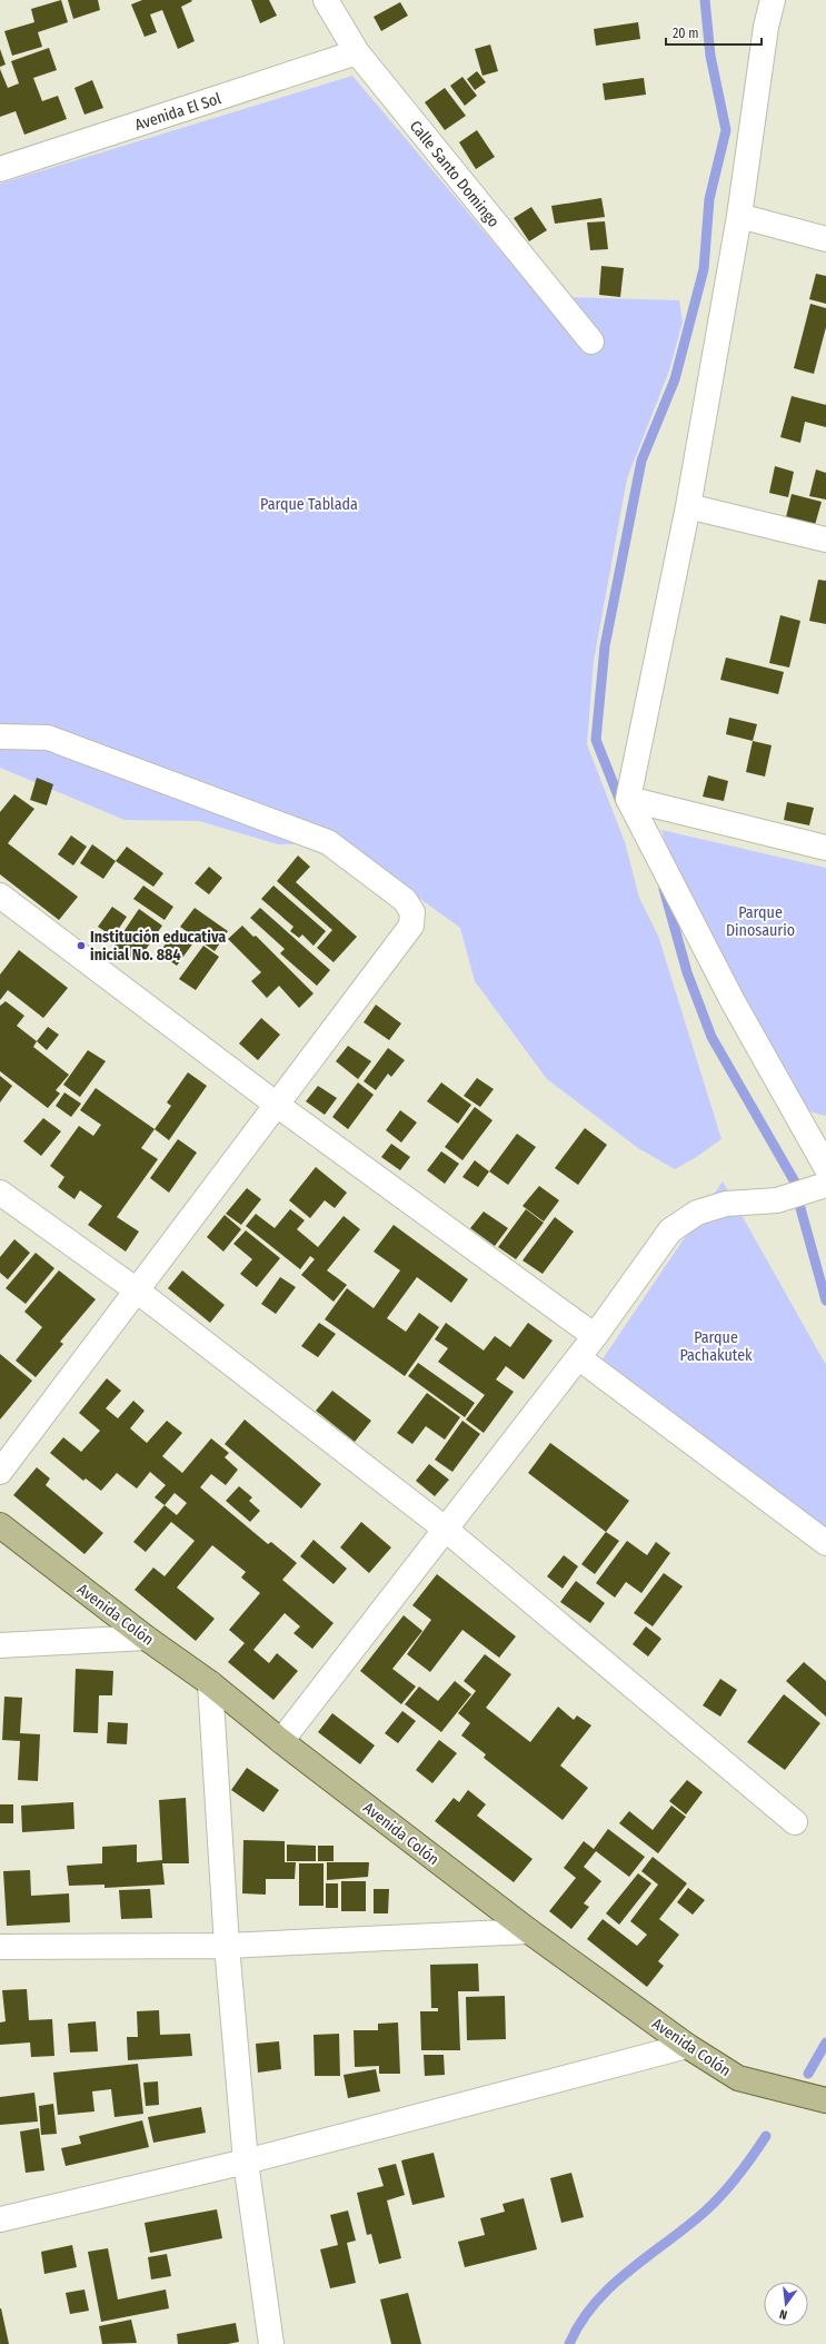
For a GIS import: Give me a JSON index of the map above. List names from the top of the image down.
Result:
{
  "streets": {
    "main road": ["Avenida Colón"],
    "street": ["Avenida El Sol", "Calle Santo Domingo"]
  },
  "crossings": [
    ["Avenida El Sol", "Calle Santo Domingo"]
  ],
  "parks": ["Parque Tablada", "Parque Dinosaurio", "Parque Pachakutek"],
  "places": ["Institución educativa inicial No. 884"],
  "scale_bar": "20 m",
  "north": "bottom"
}
